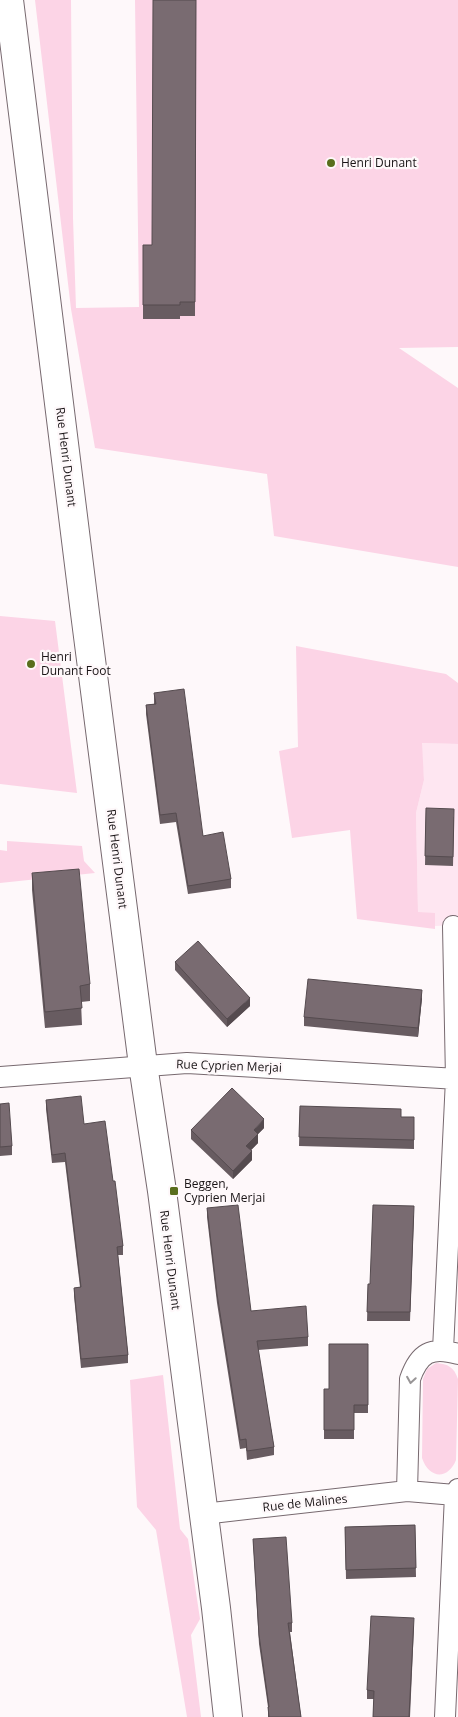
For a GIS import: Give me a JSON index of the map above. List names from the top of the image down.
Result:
{
  "streets": {
    "main road": ["Rue Henri Dunant"],
    "street": ["Rue Cyprien Merjai", "Rue de Malines"]
  },
  "crossings": [
    ["Rue Henri Dunant", "Rue Cyprien Merjai"],
    ["Rue Henri Dunant", "Rue de Malines"]
  ],
  "places": {
    "other": ["Henri Dunant", "Henri Dunant Foot"],
    "transit": ["Beggen, Cyprien Merjai"]
  }
}
